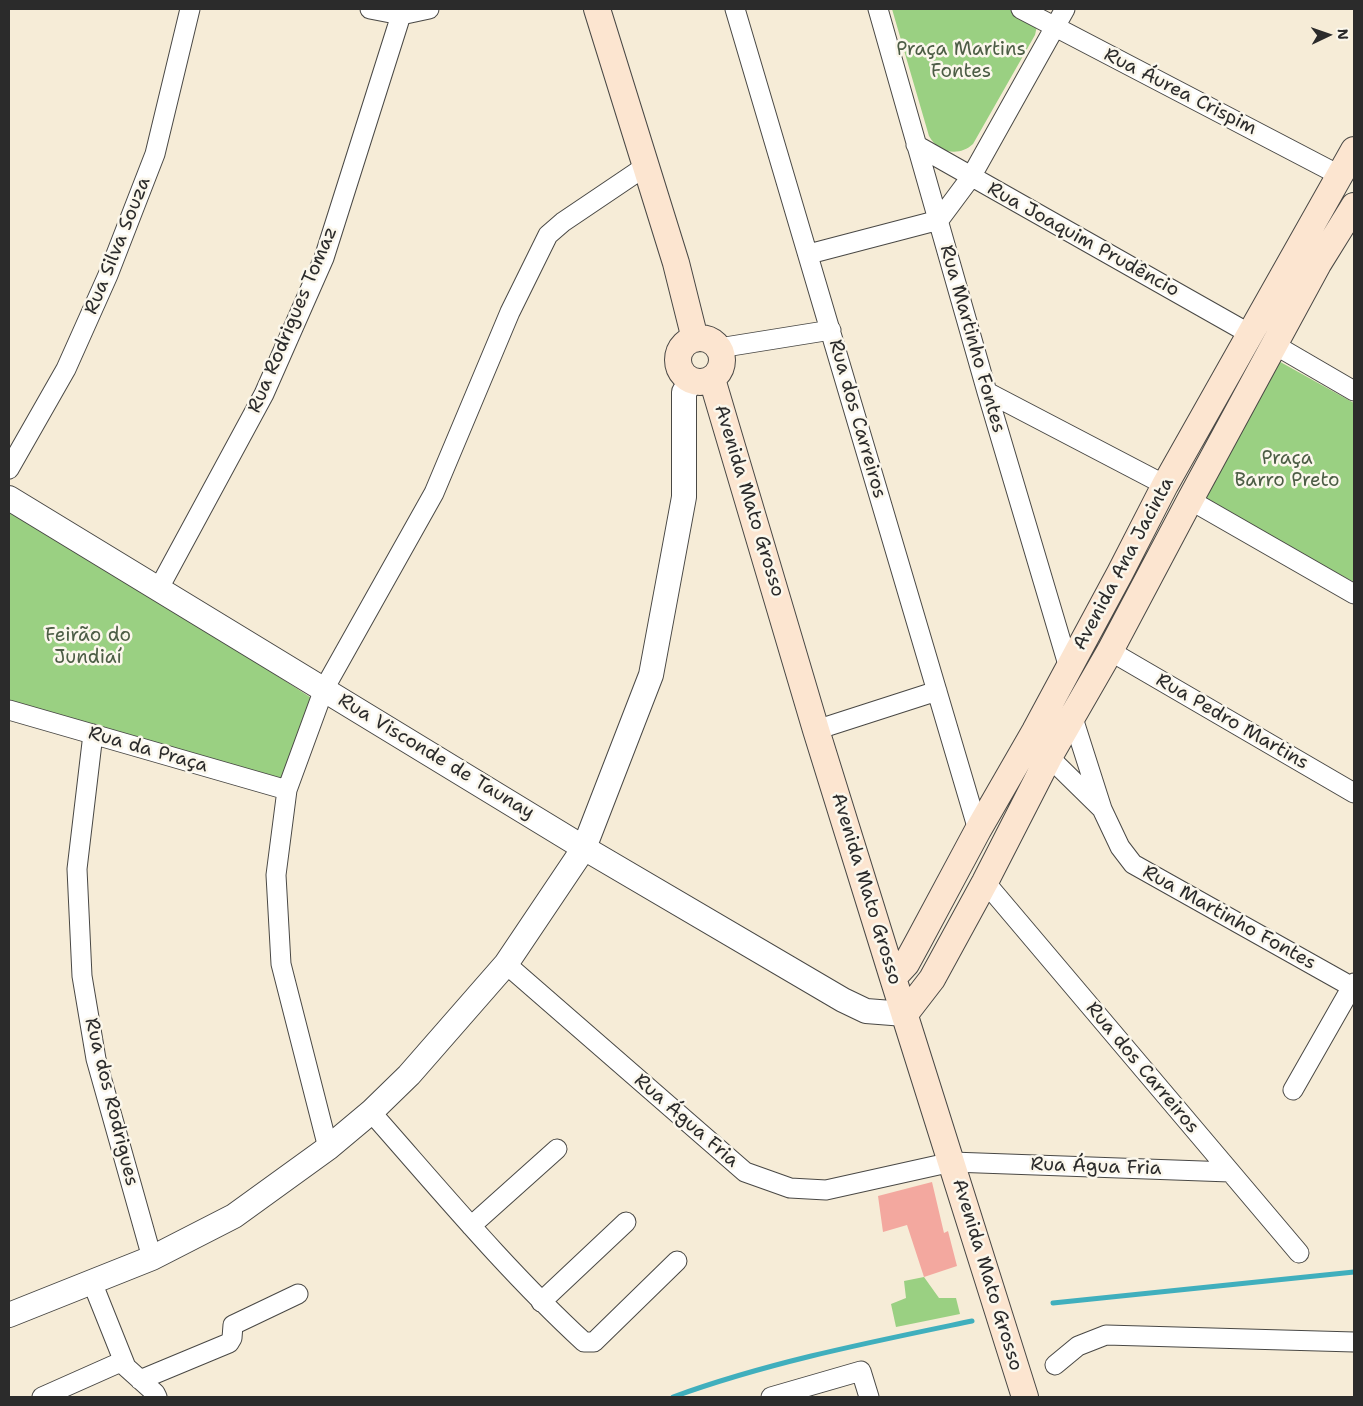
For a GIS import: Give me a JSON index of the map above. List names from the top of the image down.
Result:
{
  "streets": {
    "main road": ["Avenida Mato Grosso", "Avenida Ana Jacinta"],
    "street": [
      "Rua Áurea Crispim",
      "Rua Joaquim Prudêncio",
      "Rua Silva Souza",
      "Rua Rodrigues Tomaz",
      "Rua Martinho Fontes",
      "Rua dos Carreiros",
      "Rua Pedro Martins",
      "Rua da Praça",
      "Rua Visconde de Taunay",
      "Rua dos Rodrigues",
      "Rua Água Fria"
    ]
  },
  "crossings": [
    ["Rua Áurea Crispim", "Avenida Ana Jacinta"],
    ["Rua Joaquim Prudêncio", "Rua Martinho Fontes"],
    ["Rua Joaquim Prudêncio", "Avenida Ana Jacinta"],
    ["Rua Rodrigues Tomaz", "Rua Visconde de Taunay"],
    ["Rua Martinho Fontes", "Avenida Ana Jacinta"],
    ["Rua dos Carreiros", "Avenida Ana Jacinta"],
    ["Rua dos Carreiros", "Rua Água Fria"],
    ["Avenida Mato Grosso", "Avenida Ana Jacinta"],
    ["Avenida Mato Grosso", "Rua Visconde de Taunay"],
    ["Avenida Mato Grosso", "Rua Água Fria"],
    ["Avenida Ana Jacinta", "Rua Pedro Martins"],
    ["Avenida Ana Jacinta", "Rua Visconde de Taunay"],
    ["Rua da Praça", "Rua dos Rodrigues"]
  ],
  "parks": ["Praça Martins Fontes", "Praça Barro Preto", "Feirão do Jundiaí"],
  "north": "right"
}
